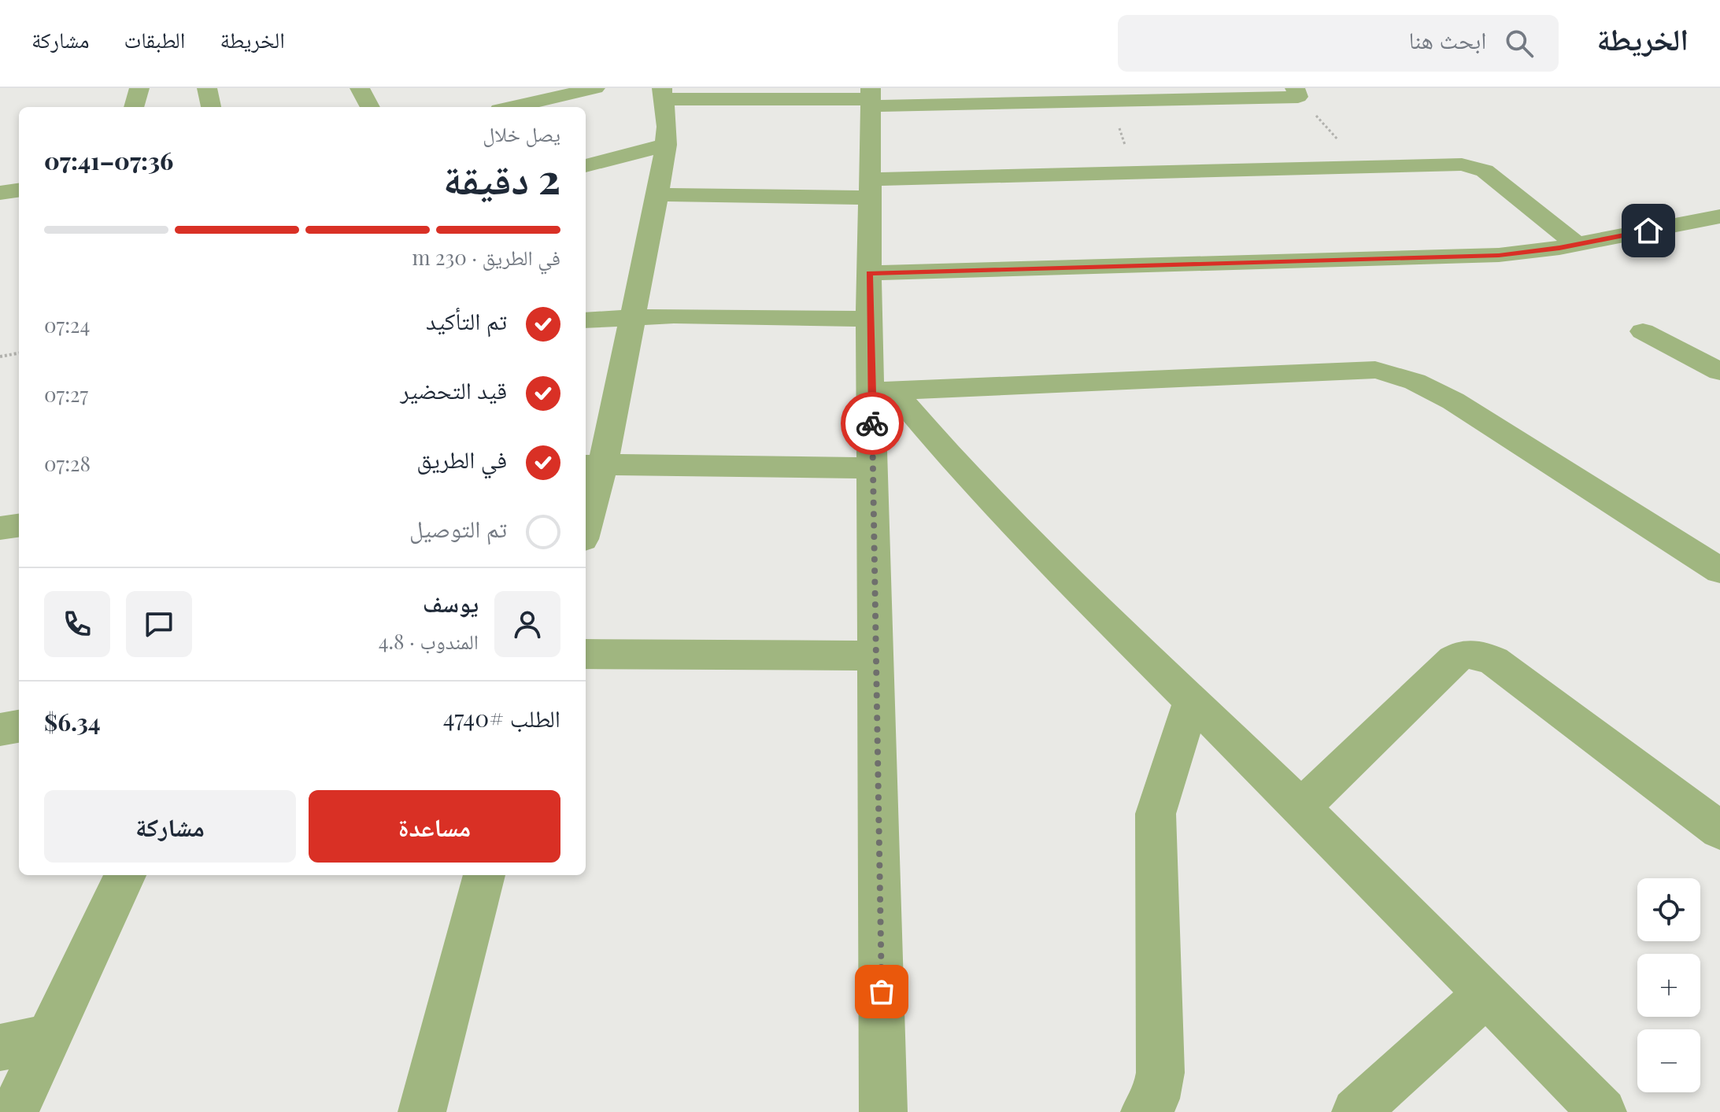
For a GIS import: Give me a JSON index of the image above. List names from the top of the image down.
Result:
{
  "page": {
    "header": "الخريطة",
    "search": "ابحث هنا",
    "nav": ["الخريطة", "الطبقات", "مشاركة"],
    "heading": ["2 دقيقة", "يصل خلال", "07:36–07:41"],
    "panel": [
      "يوسف",
      "المندوب · 4.8",
      "الطلب #4740",
      "$6.34"
    ],
    "bar": "في الطريق · 230 m",
    "list": [
      ["تم التأكيد", "07:24"],
      ["قيد التحضير", "07:27"],
      ["في الطريق", "07:28"],
      "تم التوصيل"
    ],
    "buttons": ["مساعدة", "مشاركة"],
    "map_buttons": ["+", "−"]
  }
}
